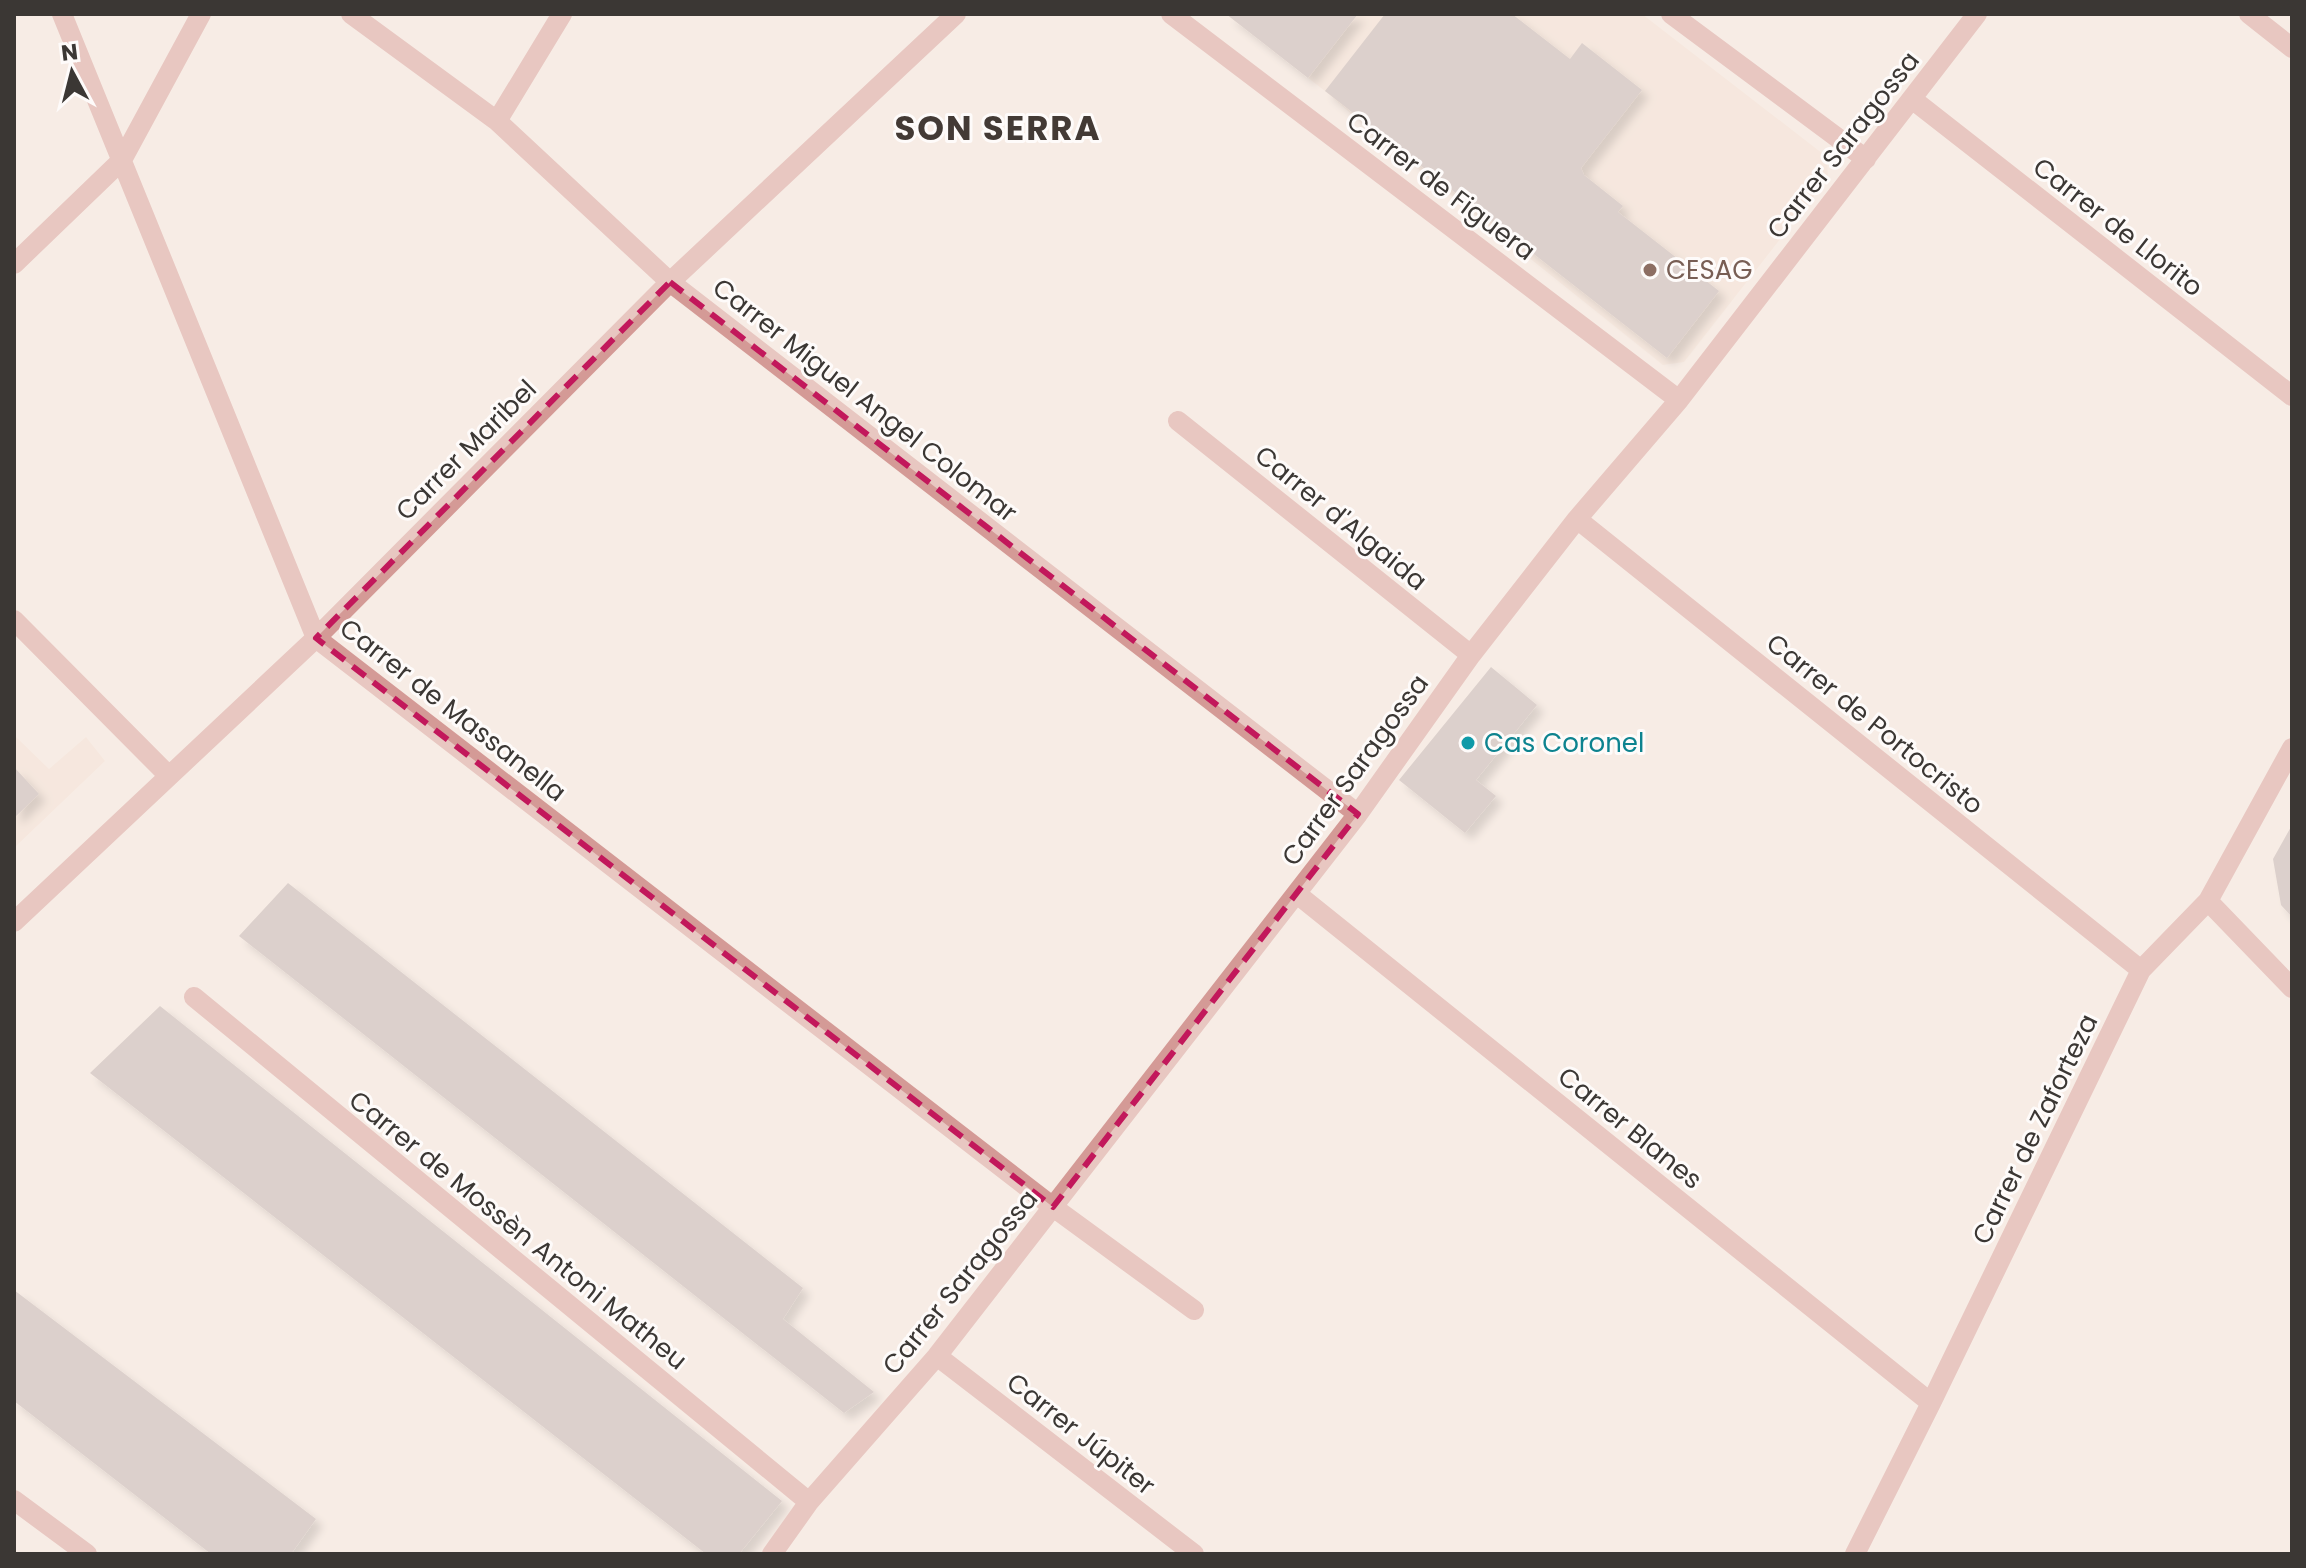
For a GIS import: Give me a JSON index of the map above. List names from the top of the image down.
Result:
{
  "streets": {
    "street": [
      "Carrer Saragossa",
      "Carrer de Figuera",
      "Carrer de Llorito",
      "Carrer Miguel Angel Colomar",
      "Carrer Maribel",
      "Carrer d'Algaida",
      "Carrer de Massanella",
      "Carrer de Portocristo",
      "Carrer Blanes",
      "Carrer de Zaforteza",
      "Carrer de Mossèn Antoni Matheu",
      "Carrer Júpiter"
    ]
  },
  "crossings": [
    ["Carrer Saragossa", "Carrer de Figuera"],
    ["Carrer Saragossa", "Carrer de Llorito"],
    ["Carrer Saragossa", "Carrer Miguel Angel Colomar"],
    ["Carrer Saragossa", "Carrer d'Algaida"],
    ["Carrer Saragossa", "Carrer de Massanella"],
    ["Carrer Saragossa", "Carrer de Portocristo"],
    ["Carrer Saragossa", "Carrer Blanes"],
    ["Carrer Saragossa", "Carrer de Mossèn Antoni Matheu"],
    ["Carrer Saragossa", "Carrer Júpiter"],
    ["Carrer Miguel Angel Colomar", "Carrer Maribel"],
    ["Carrer Maribel", "Carrer de Massanella"],
    ["Carrer de Portocristo", "Carrer de Zaforteza"],
    ["Carrer Blanes", "Carrer de Zaforteza"]
  ],
  "districts": ["SON SERRA"],
  "places": ["CESAG", "Cas Coronel"],
  "north": "top"
}
